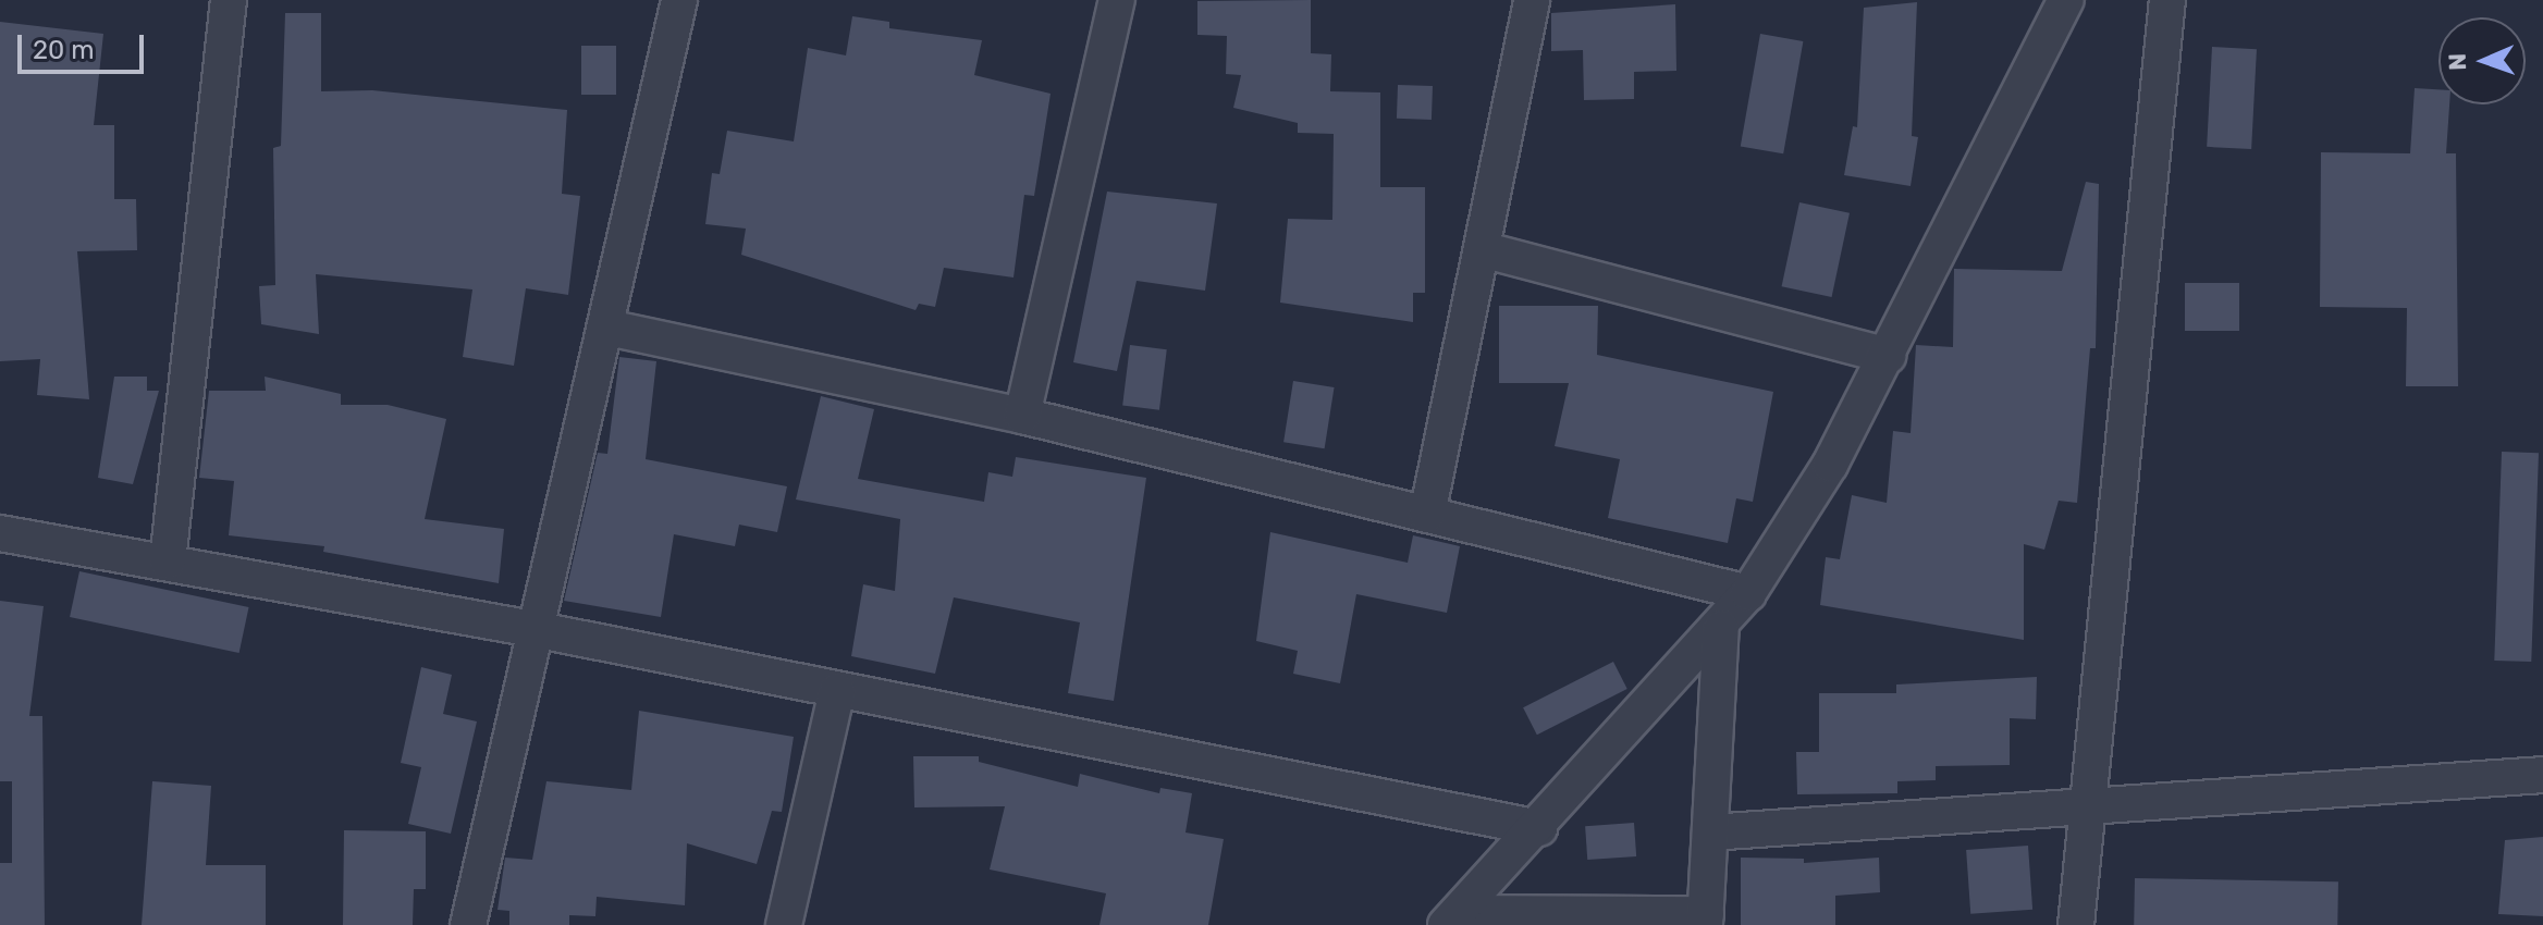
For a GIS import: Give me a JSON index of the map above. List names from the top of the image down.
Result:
{
  "scale_bar": "20 m",
  "north": "left"
}
